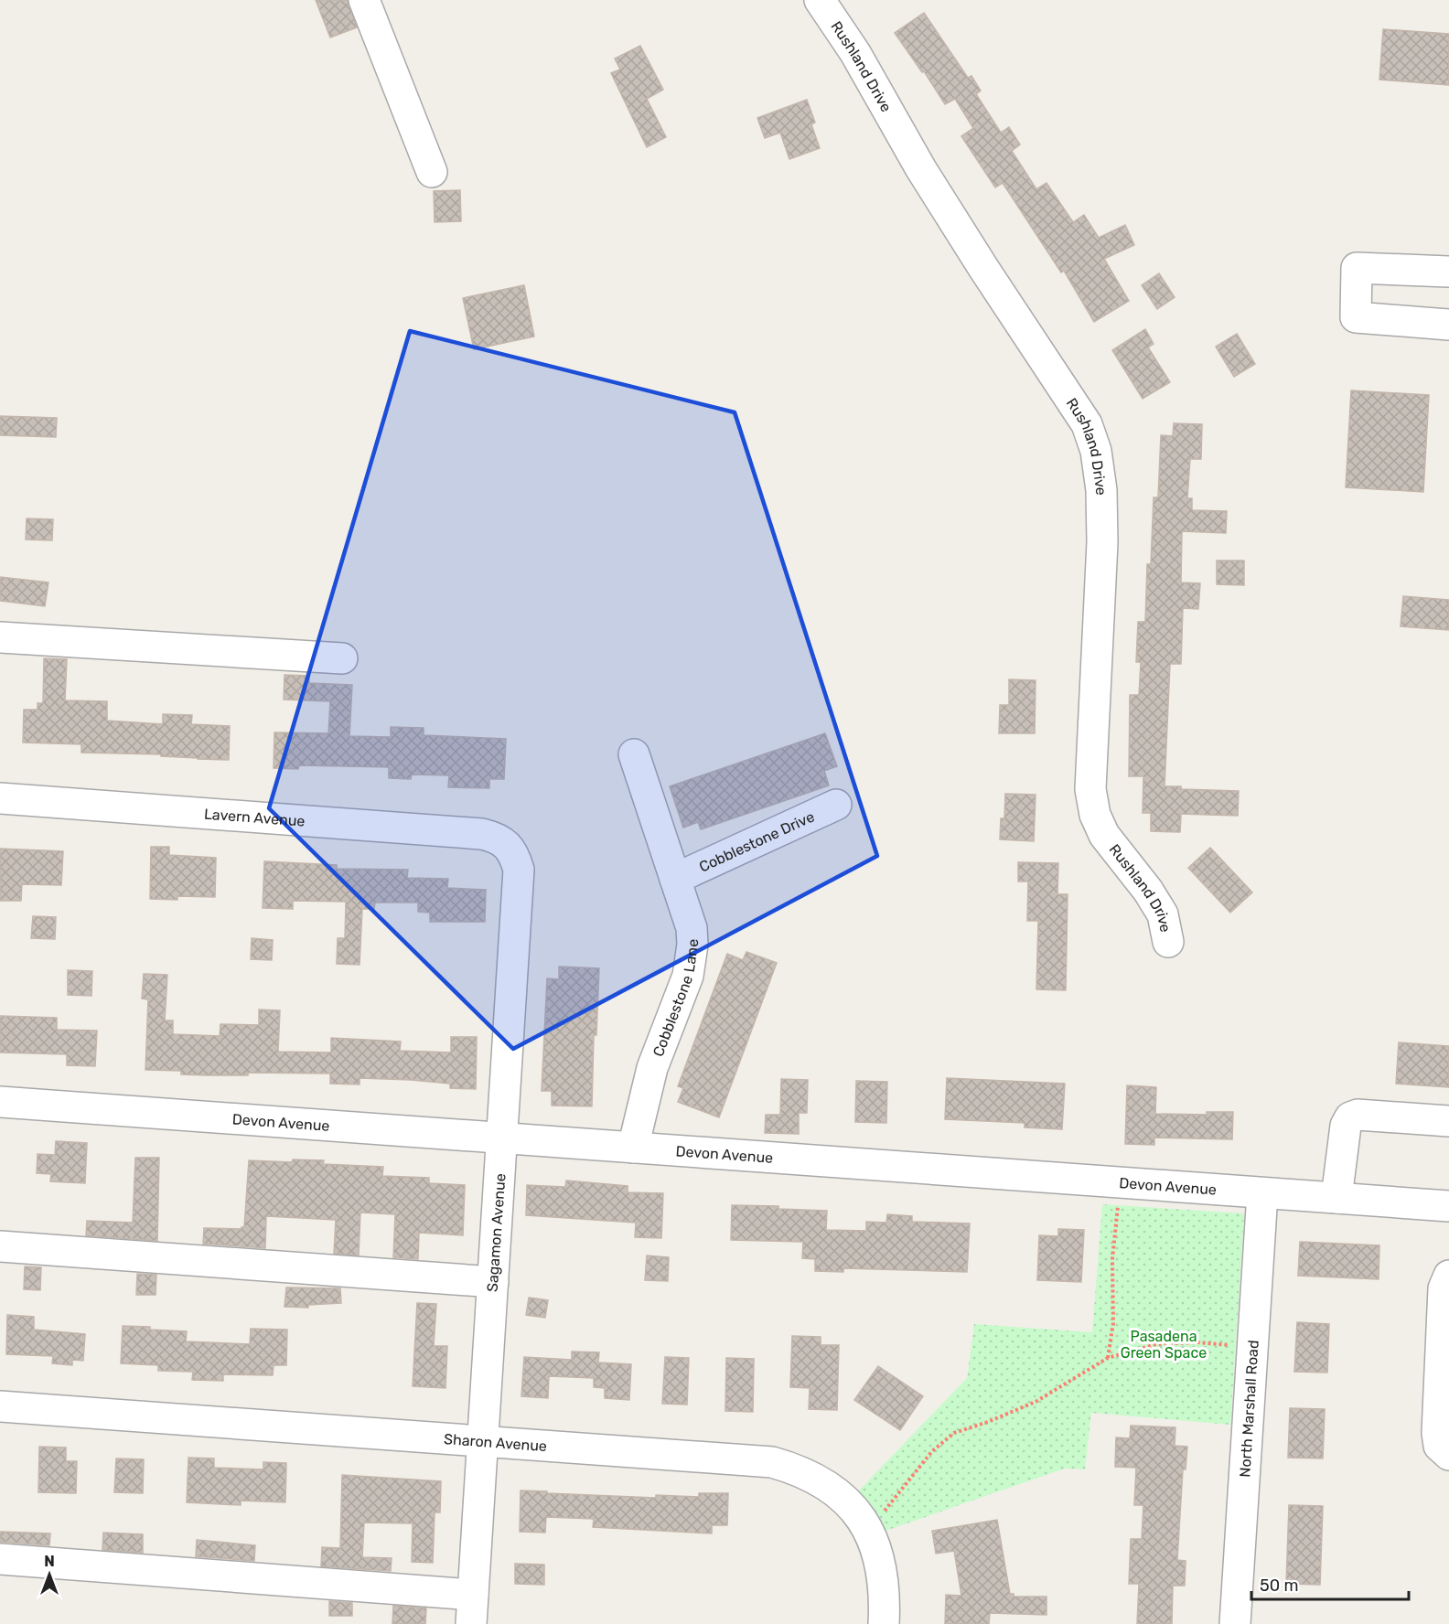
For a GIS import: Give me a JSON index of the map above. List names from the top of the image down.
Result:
{
  "streets": {
    "street": [
      "Rushland Drive",
      "Lavern Avenue",
      "Cobblestone Drive",
      "Cobblestone Lane",
      "Devon Avenue",
      "Sagamon Avenue",
      "North Marshall Road",
      "Sharon Avenue"
    ]
  },
  "crossings": [
    ["Lavern Avenue", "Sagamon Avenue"],
    ["Cobblestone Drive", "Cobblestone Lane"],
    ["Cobblestone Lane", "Devon Avenue"],
    ["Devon Avenue", "Sagamon Avenue"],
    ["Devon Avenue", "North Marshall Road"],
    ["Sagamon Avenue", "Sharon Avenue"]
  ],
  "parks": ["Pasadena Green Space"],
  "scale_bar": "50 m",
  "north": "top"
}
